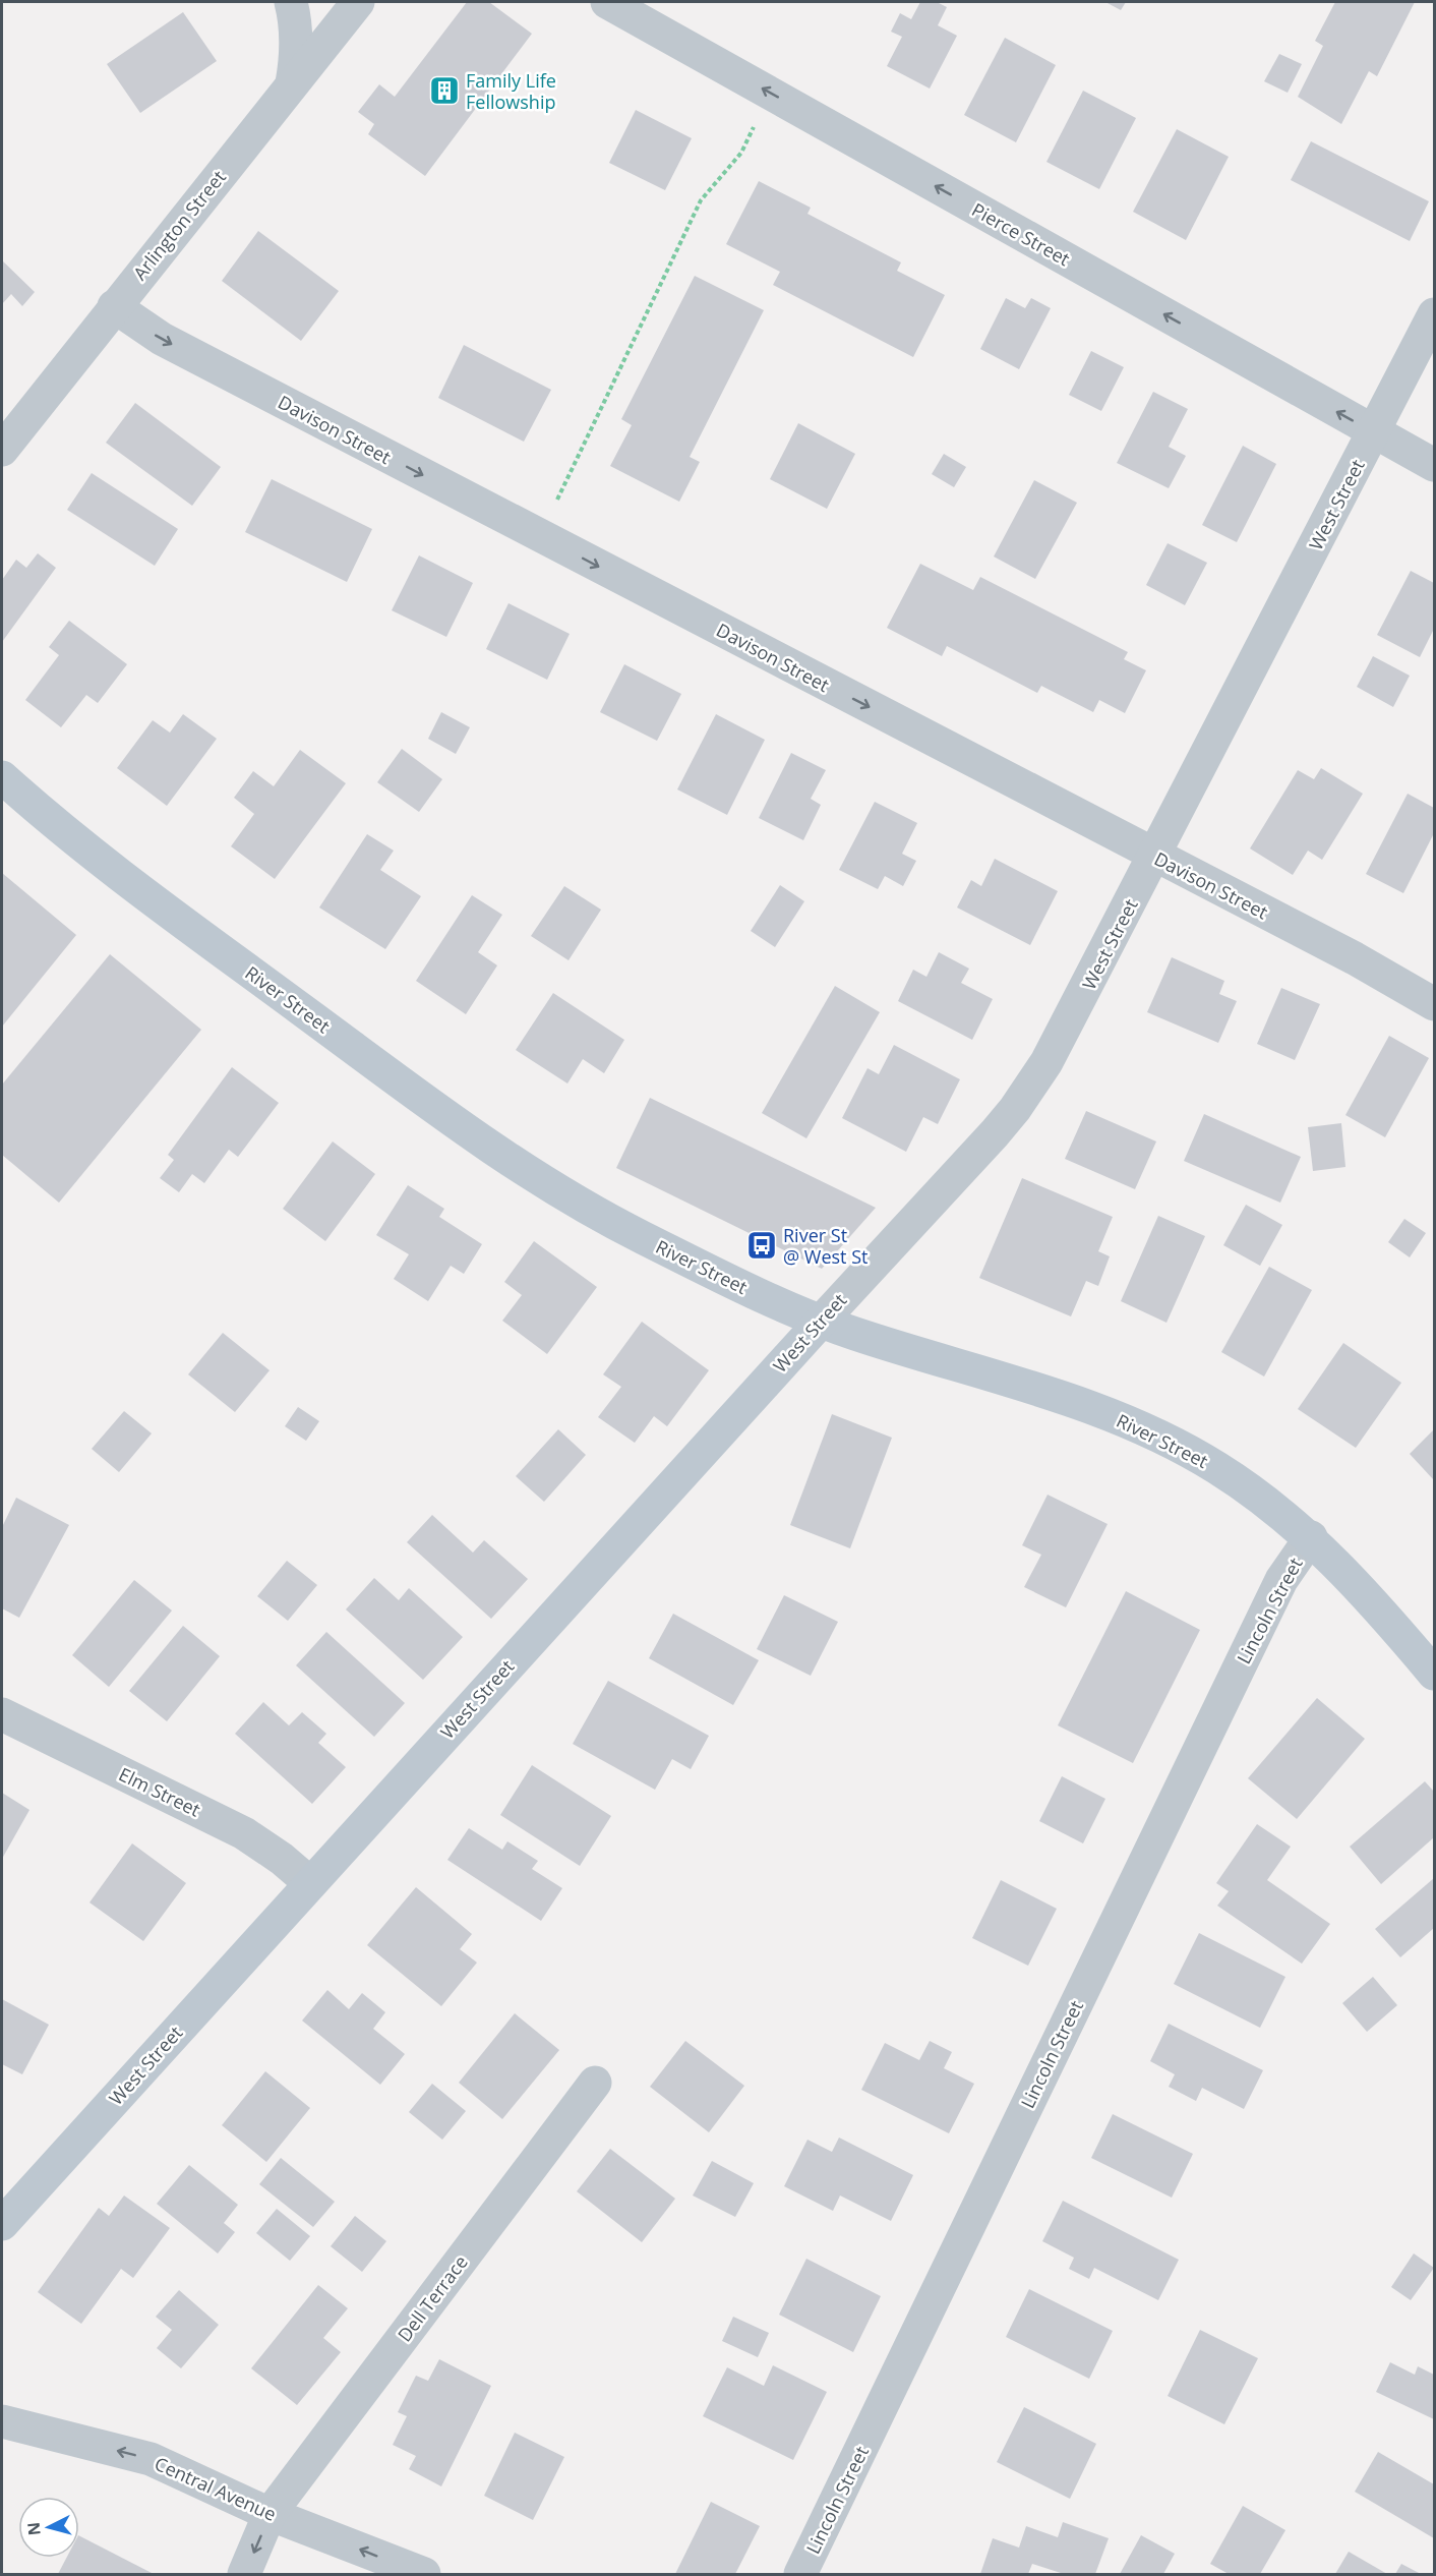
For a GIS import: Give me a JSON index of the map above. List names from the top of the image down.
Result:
{
  "streets": {
    "main road": ["West Street", "River Street"],
    "street": [
      "Arlington Street",
      "Pierce Street",
      "Davison Street",
      "Lincoln Street",
      "Elm Street",
      "Dell Terrace",
      "Central Avenue"
    ]
  },
  "crossings": [
    ["Arlington Street", "Davison Street"],
    ["Pierce Street", "West Street"],
    ["Davison Street", "West Street"],
    ["West Street", "River Street"],
    ["West Street", "Elm Street"],
    ["River Street", "Lincoln Street"],
    ["Dell Terrace", "Central Avenue"]
  ],
  "one_way": ["Pierce Street", "Davison Street", "Central Avenue"],
  "places": {
    "building": ["Family Life Fellowship"],
    "bus stop": ["River St @ West St"]
  },
  "north": "left"
}
